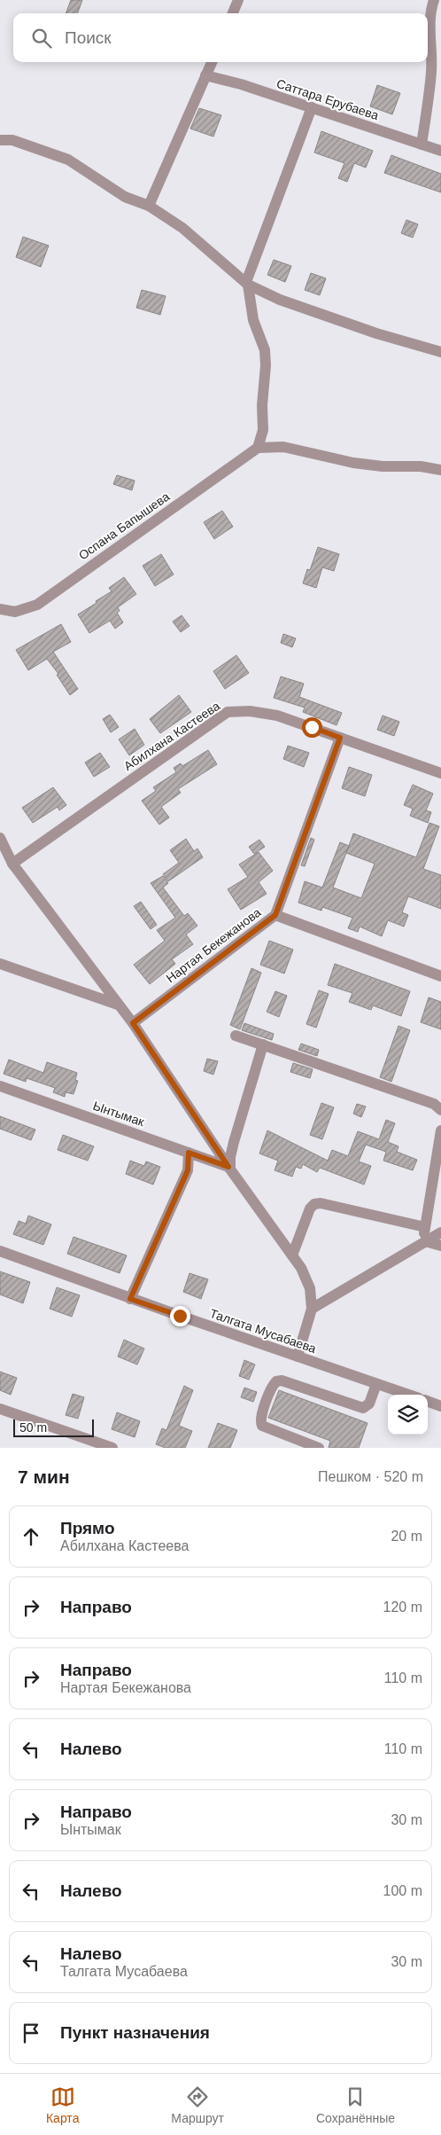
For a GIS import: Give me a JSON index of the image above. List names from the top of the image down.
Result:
{
  "streets": {
    "street": [
      "Саттара Ерубаева",
      "Оспана Бапышева",
      "Абилхана Кастеева",
      "Нартая Бекежанова",
      "Ынтымак",
      "Талгата Мусабаева"
    ]
  },
  "scale_bar": "50 m",
  "page": {
    "search": "Поиск",
    "scale": "50 m",
    "heading": ["7 мин", "Пешком · 520 m"],
    "list": [
      ["Прямо", "Абилхана Кастеева", "20 m"],
      ["Направо", "120 m"],
      ["Направо", "Нартая Бекежанова", "110 m"],
      ["Налево", "110 m"],
      ["Направо", "Ынтымак", "30 m"],
      ["Налево", "100 m"],
      ["Налево", "Талгата Мусабаева", "30 m"],
      "Пункт назначения"
    ],
    "nav": ["Карта", "Маршрут", "Сохранённые"]
  }
}
